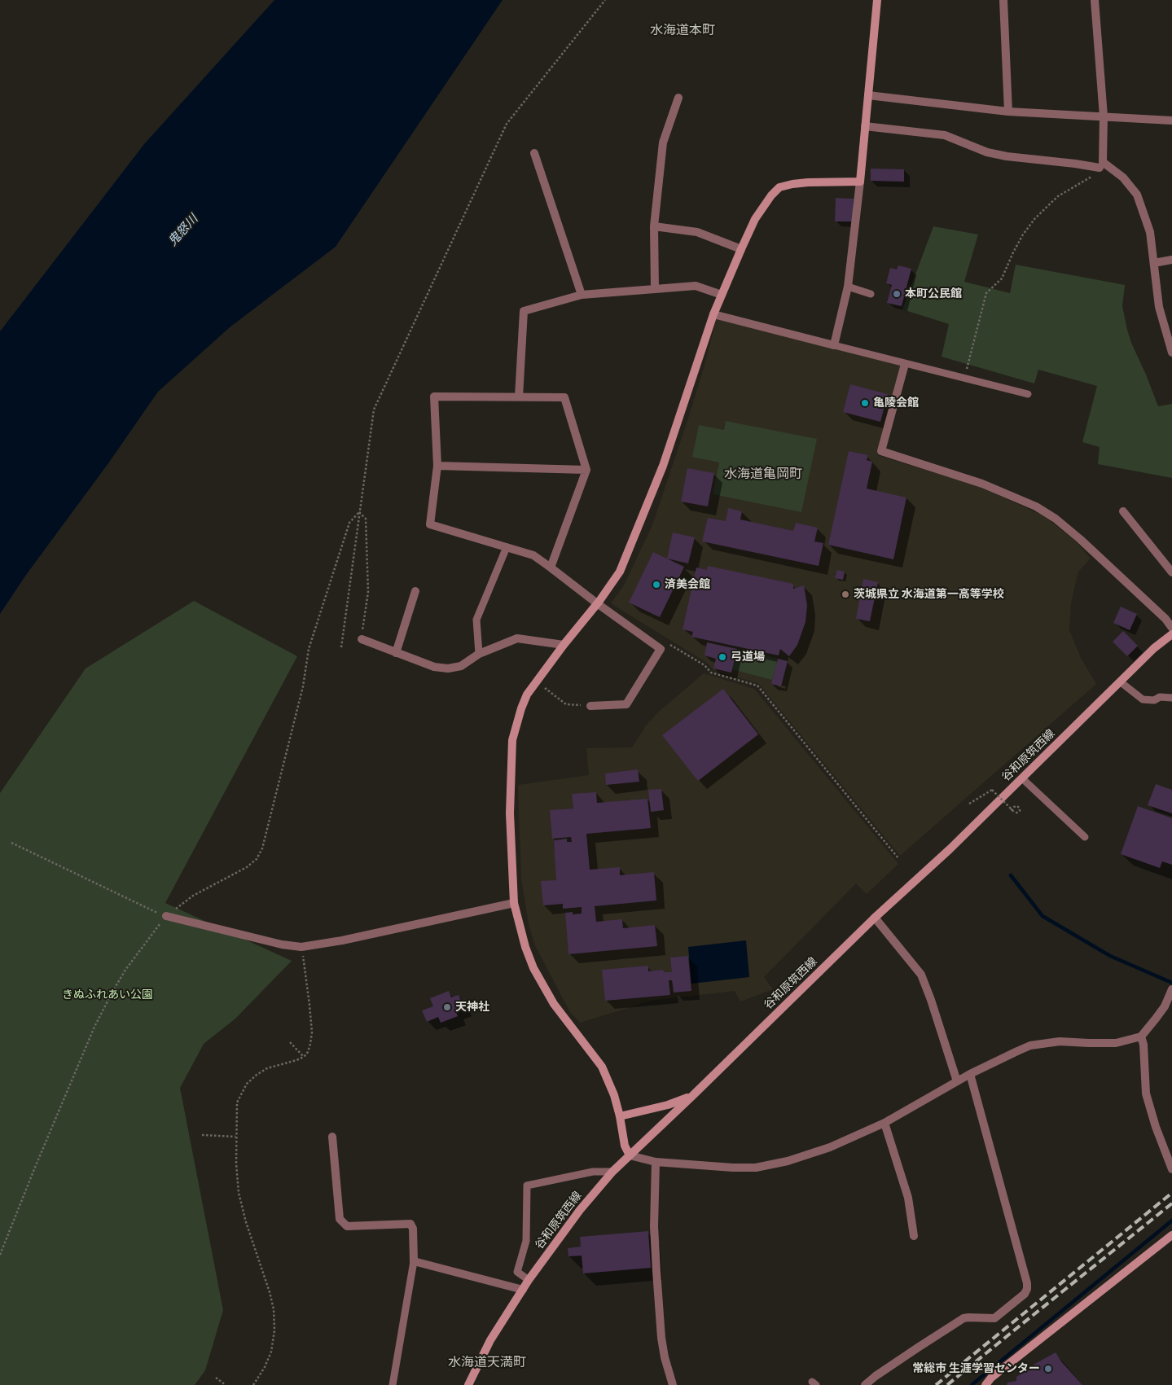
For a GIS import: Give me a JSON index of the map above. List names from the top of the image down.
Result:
{
  "streets": {
    "street": ["谷和原筑西線"]
  },
  "districts": ["水海道本町", "水海道亀岡町", "水海道天満町"],
  "water": ["鬼怒川"],
  "parks": ["きぬふれあい公園"],
  "places": [
    "本町公民館",
    "亀陵会館",
    "済美会館",
    "茨城県立 水海道第一高等学校",
    "弓道場",
    "天神社",
    "常総市 生涯学習センター"
  ]
}
